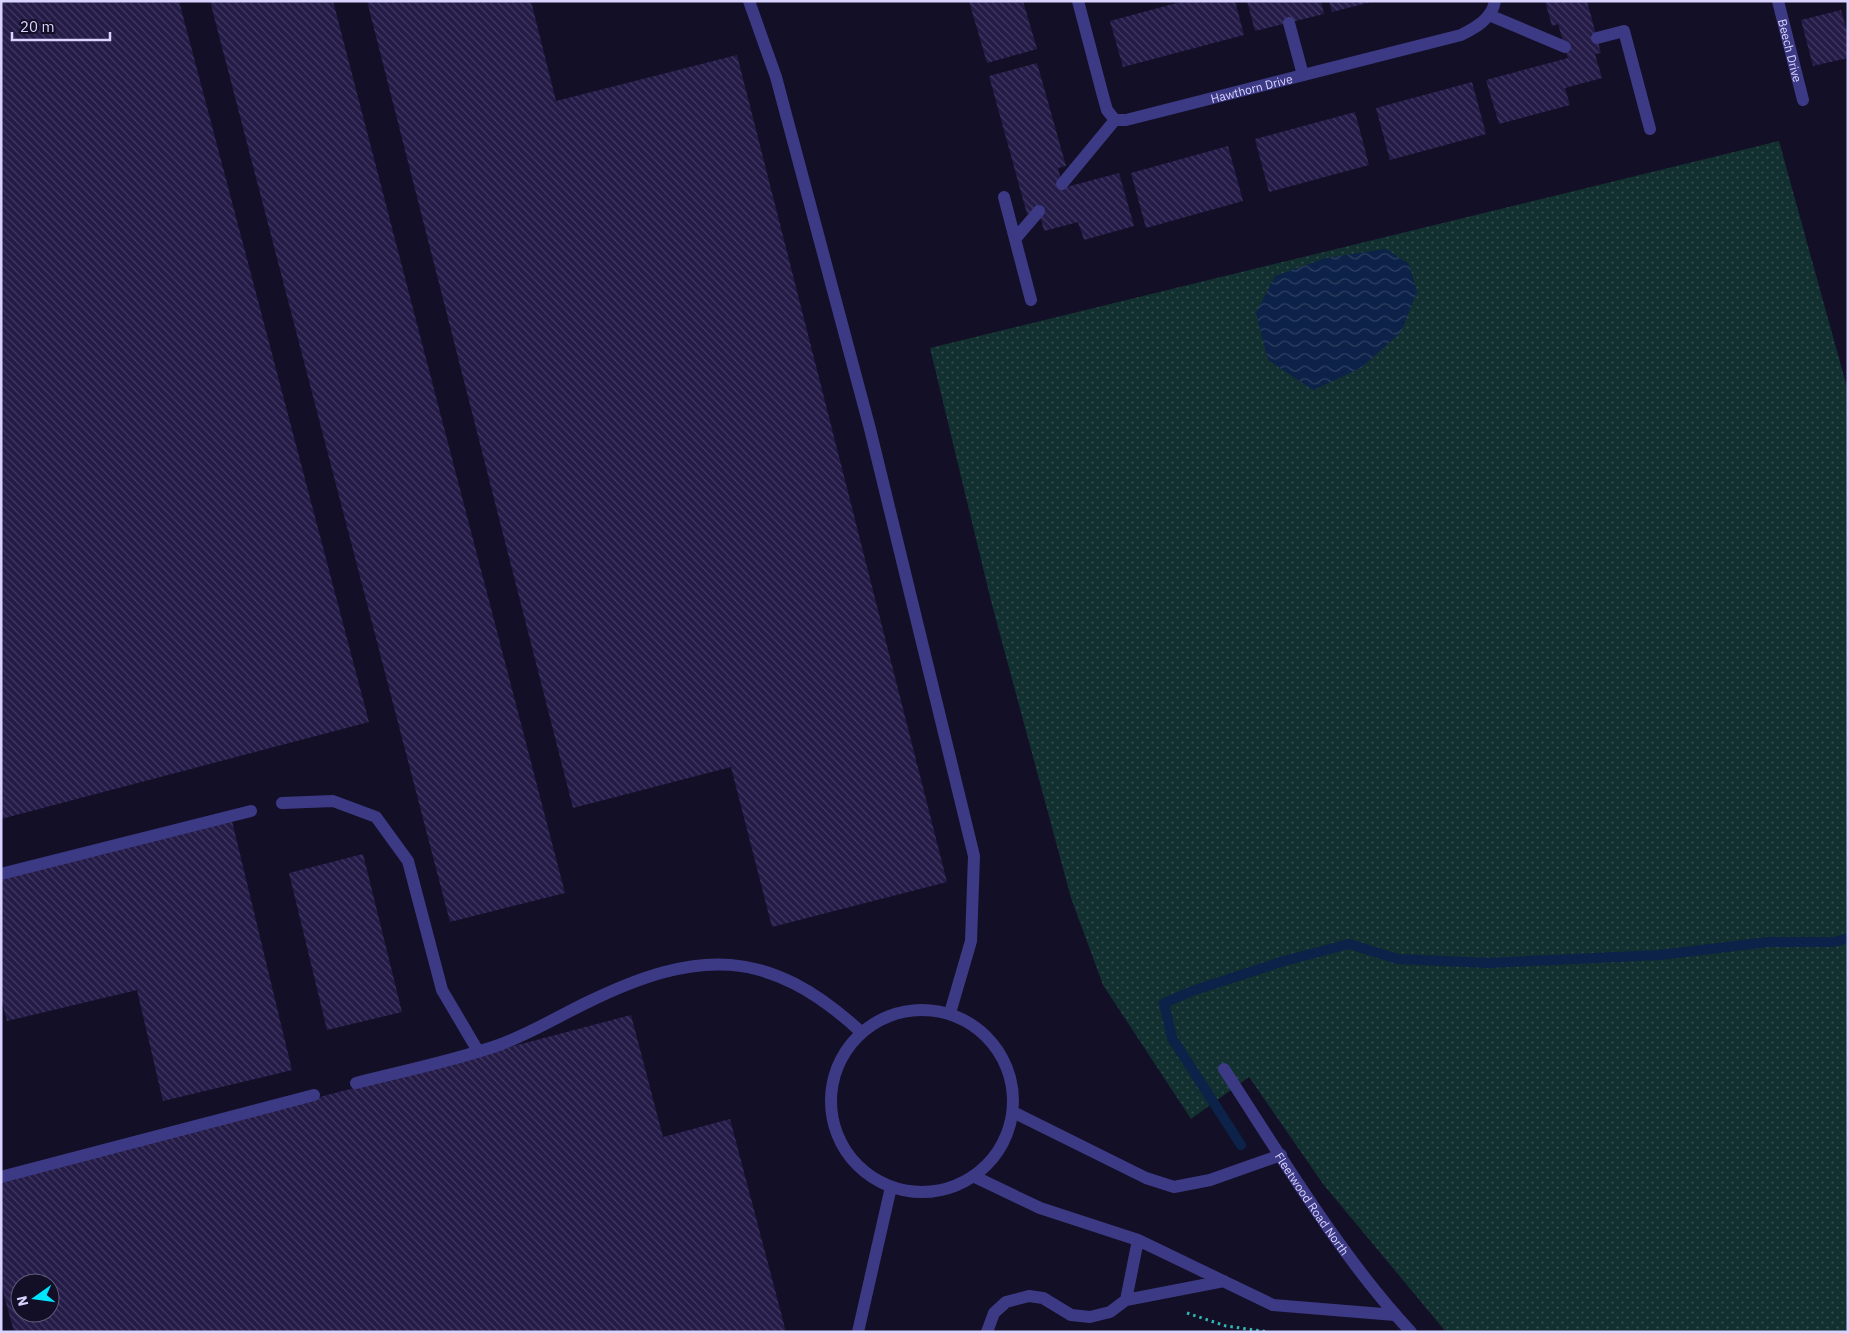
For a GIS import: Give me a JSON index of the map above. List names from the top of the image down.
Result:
{
  "streets": {
    "street": ["Beech Drive", "Hawthorn Drive", "Fleetwood Road North"]
  },
  "scale_bar": "20 m",
  "north": "left"
}
